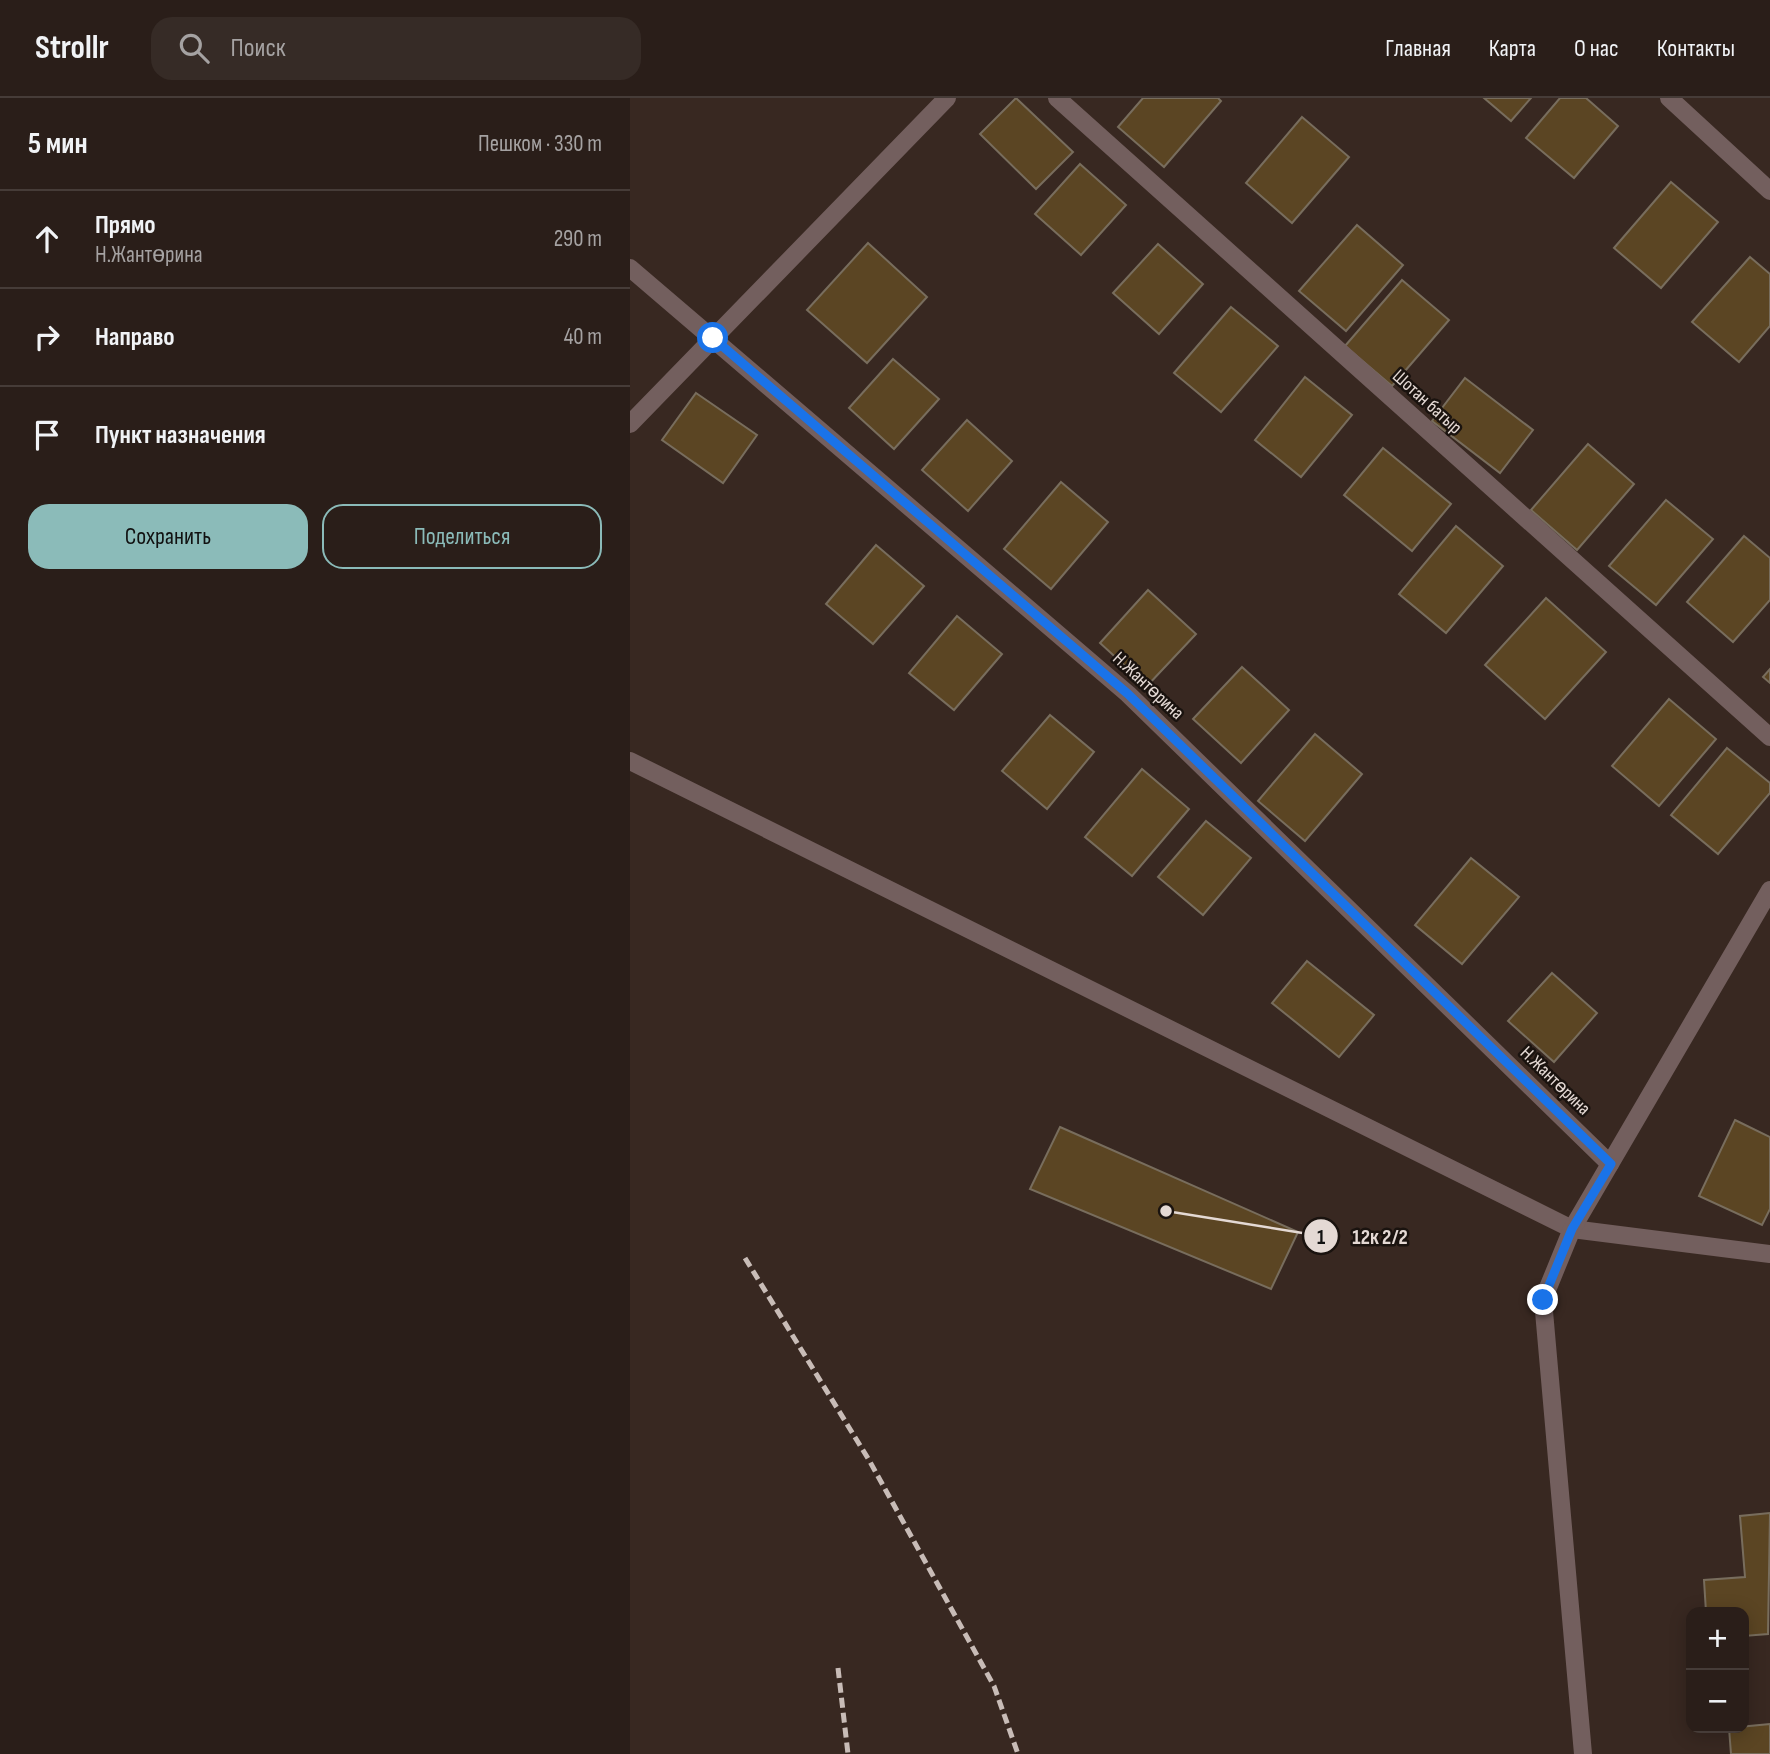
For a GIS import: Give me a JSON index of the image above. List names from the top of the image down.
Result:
{
  "streets": {
    "street": ["Шотан батыр", "Н.Жантөрина"]
  },
  "places": ["12к 2/2"],
  "page": {
    "header": "Strollr",
    "search": "Поиск",
    "nav": [
      "Главная",
      "Карта",
      "О нас",
      "Контакты"
    ],
    "heading": ["5 мин", "Пешком · 330 m"],
    "list": [
      ["Прямо", "Н.Жантөрина", "290 m"],
      ["Направо", "40 m"],
      "Пункт назначения"
    ],
    "buttons": ["Сохранить", "Поделиться"],
    "map_buttons": ["+", "−"]
  }
}
